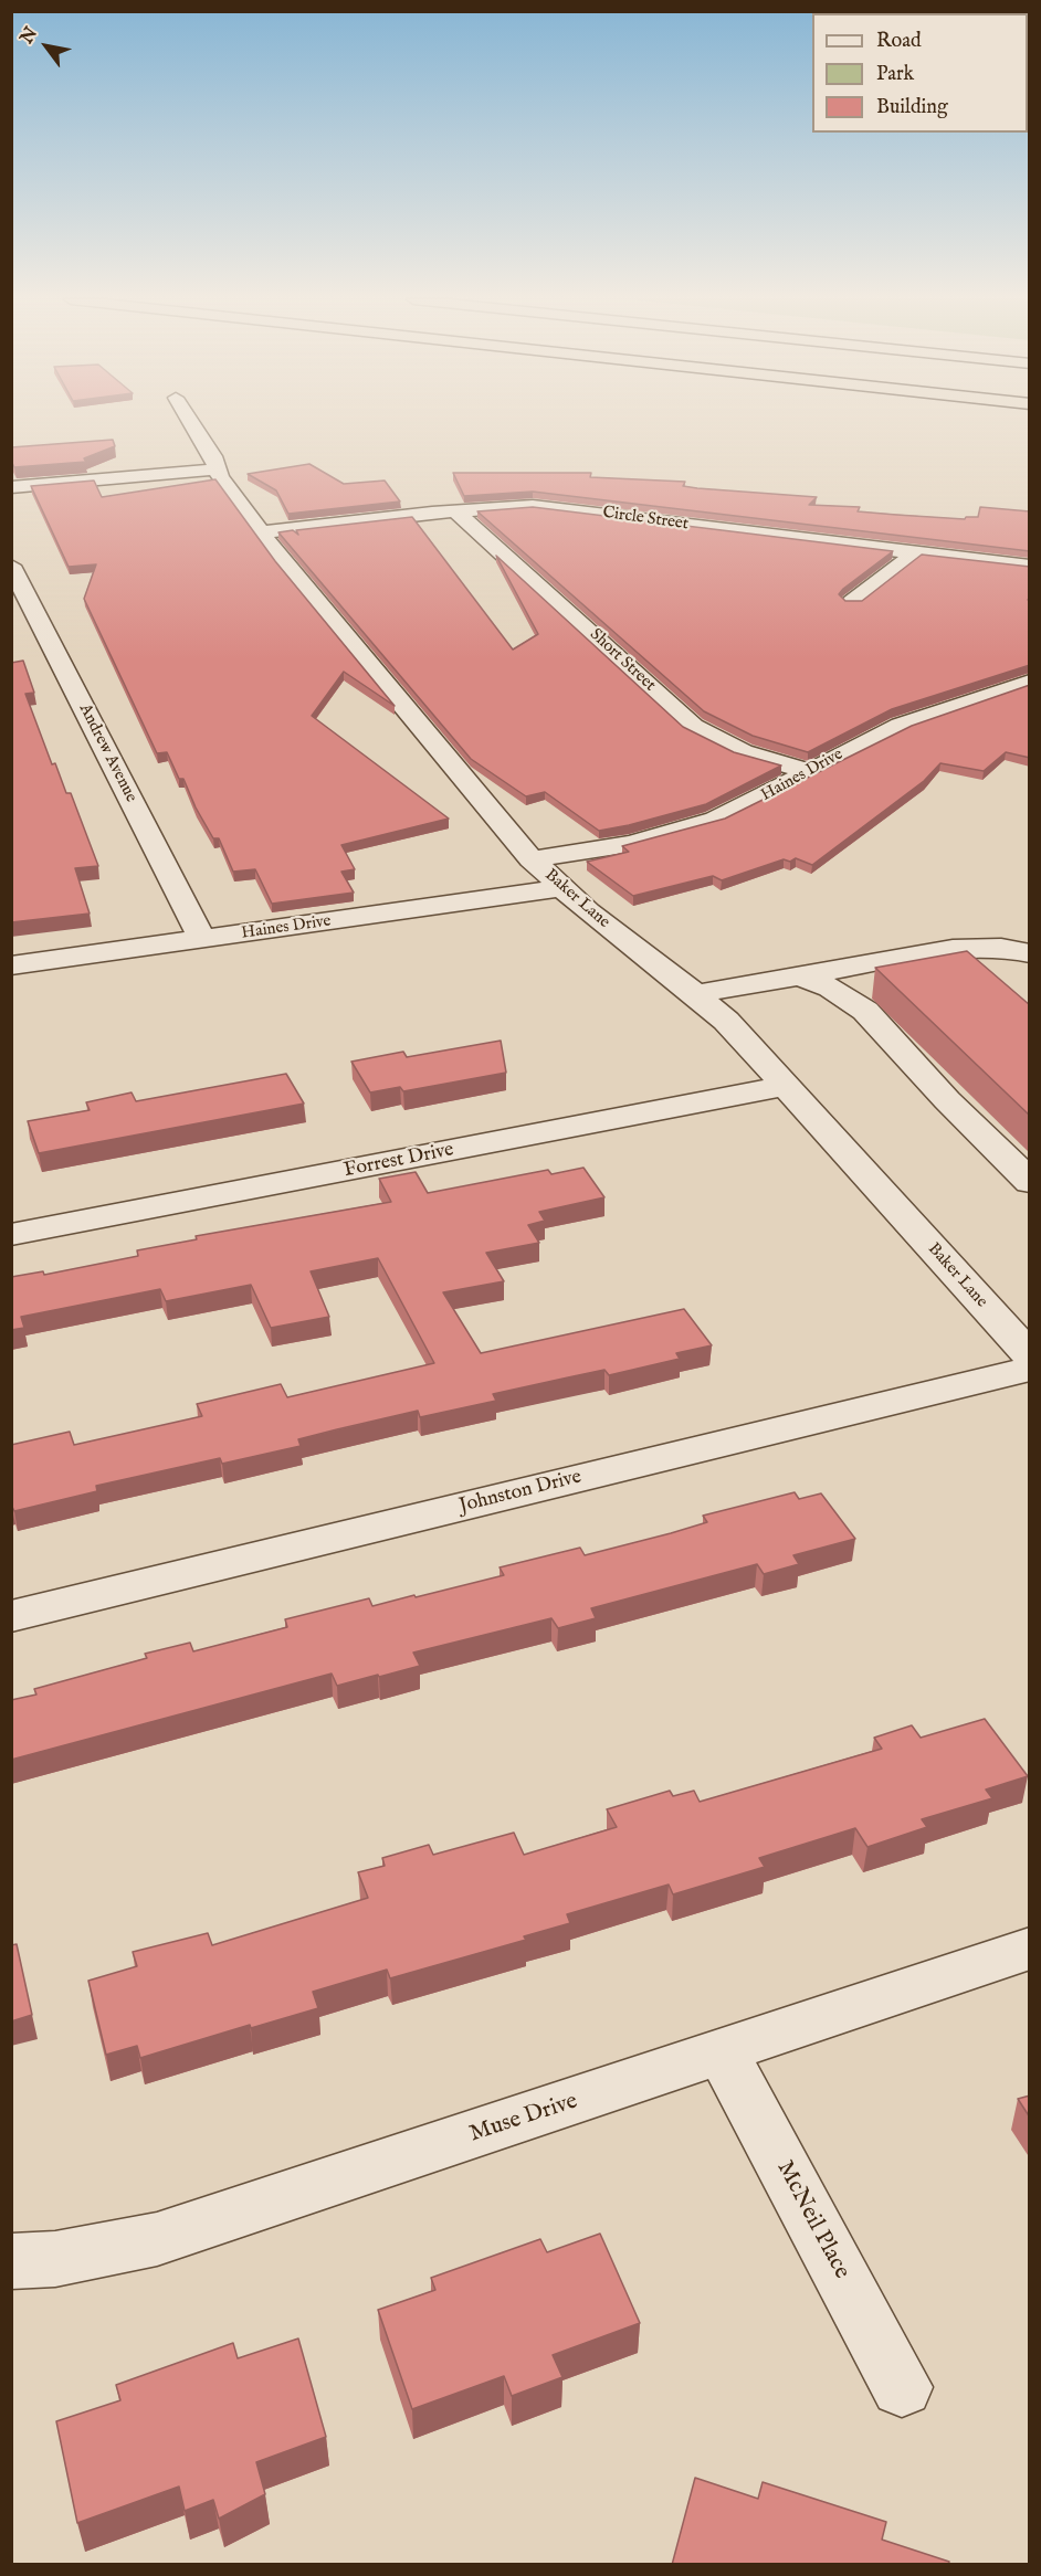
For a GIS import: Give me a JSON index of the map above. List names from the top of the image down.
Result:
{
  "streets": {
    "street": [
      "Circle Street",
      "Short Street",
      "Andrew Avenue",
      "Haines Drive",
      "Baker Lane",
      "Forrest Drive",
      "Johnston Drive",
      "Muse Drive",
      "McNeil Place"
    ]
  },
  "crossings": [
    ["Circle Street", "Short Street"],
    ["Circle Street", "Baker Lane"],
    ["Short Street", "Haines Drive"],
    ["Andrew Avenue", "Haines Drive"],
    ["Haines Drive", "Baker Lane"],
    ["Baker Lane", "Forrest Drive"],
    ["Muse Drive", "McNeil Place"]
  ],
  "legend": ["Road", "Park", "Building"],
  "north": "top left"
}
